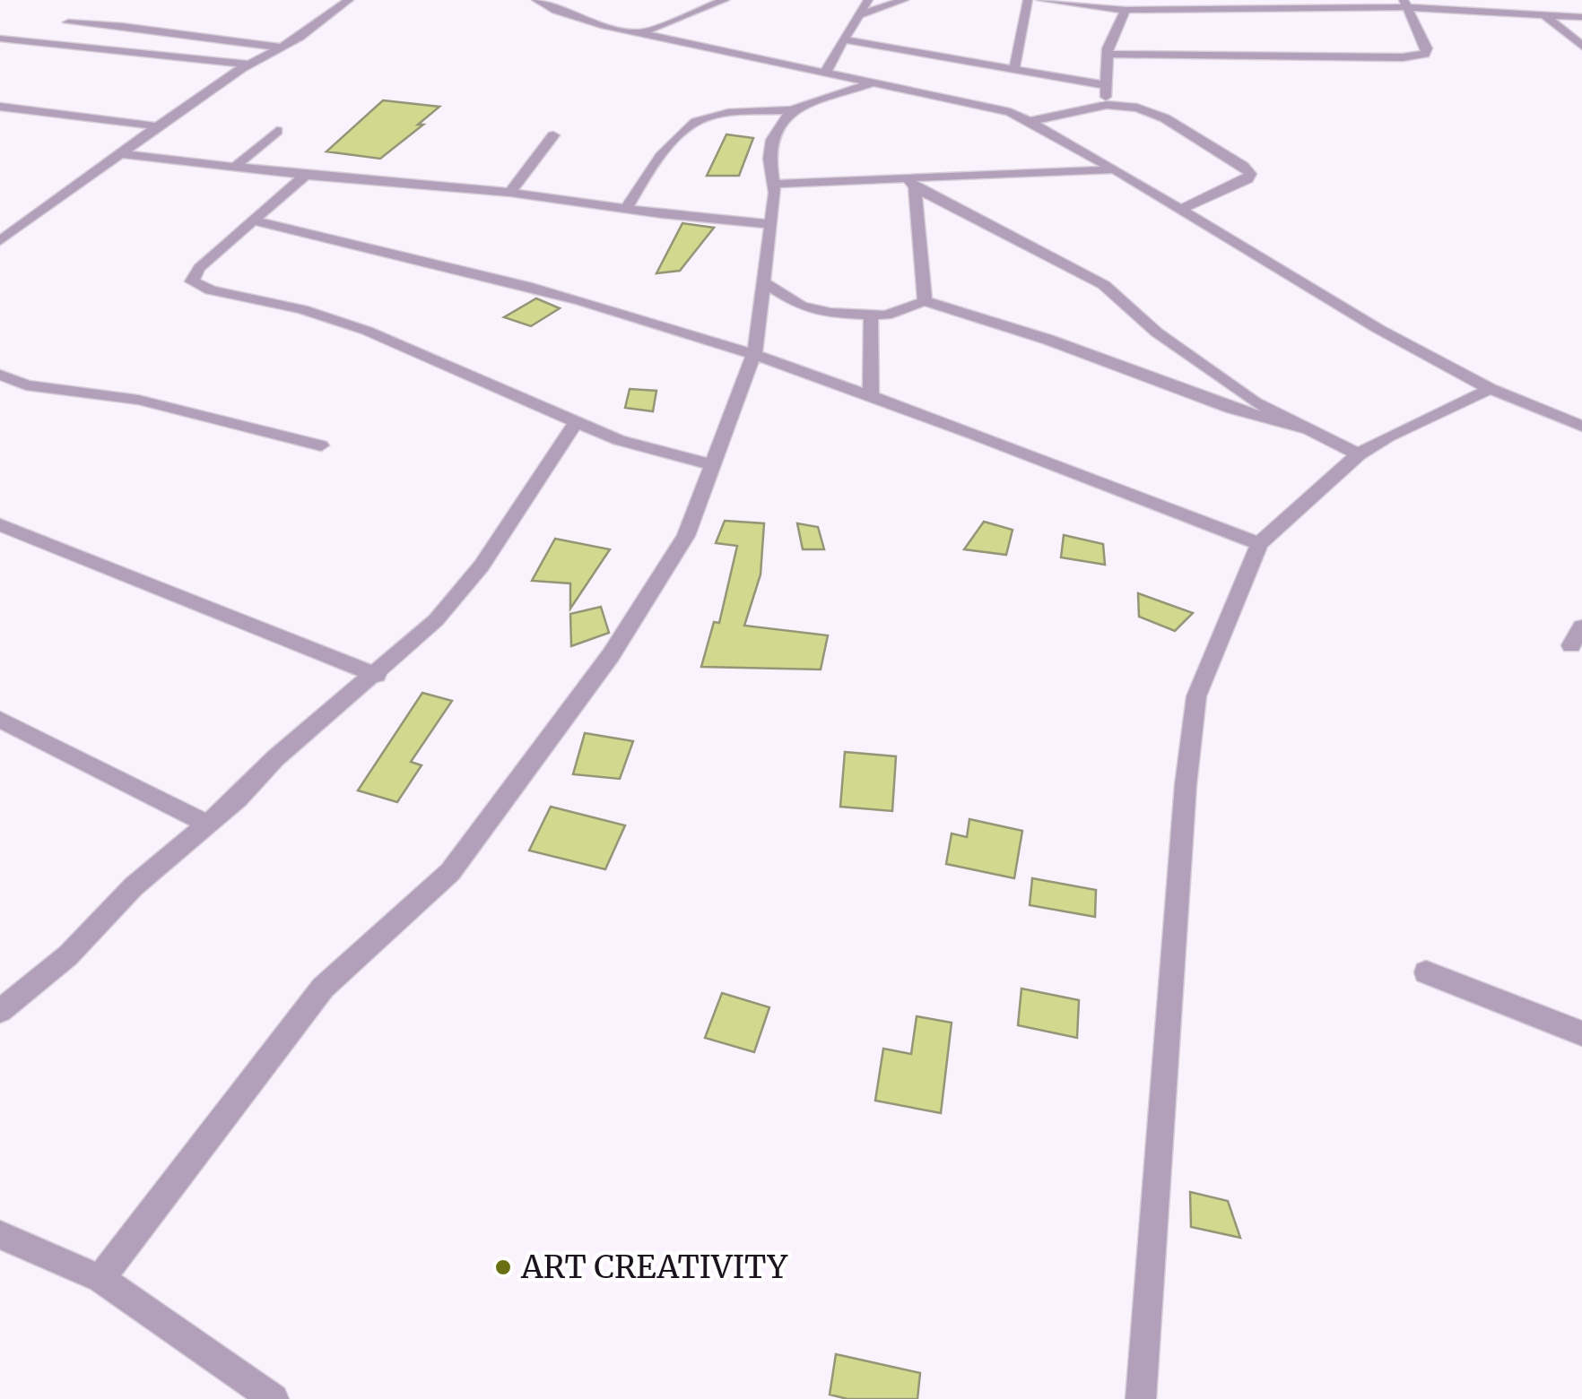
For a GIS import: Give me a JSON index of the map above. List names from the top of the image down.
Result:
{
  "places": ["ART CREATIVITY"]
}
